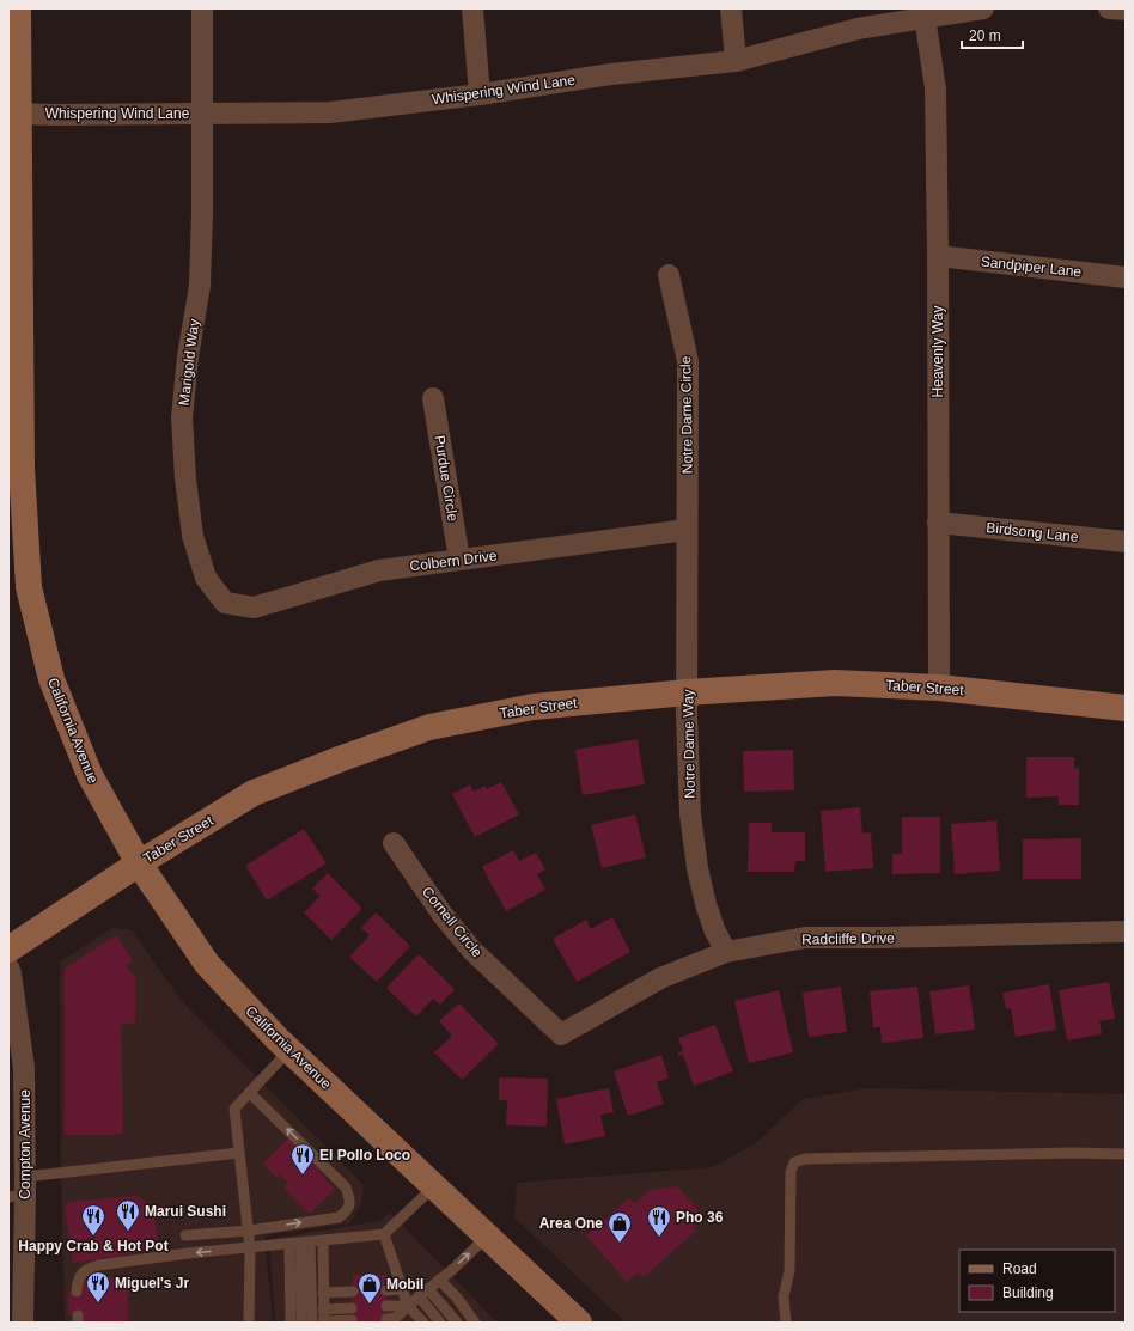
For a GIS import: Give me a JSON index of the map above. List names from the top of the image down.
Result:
{
  "streets": {
    "main road": ["Taber Street", "California Avenue"],
    "street": [
      "Whispering Wind Lane",
      "Sandpiper Lane",
      "Heavenly Way",
      "Marigold Way",
      "Notre Dame Circle",
      "Purdue Circle",
      "Birdsong Lane",
      "Colbern Drive",
      "Notre Dame Way",
      "Cornell Circle",
      "Radcliffe Drive",
      "Compton Avenue"
    ]
  },
  "crossings": [
    ["Whispering Wind Lane", "Heavenly Way"],
    ["Whispering Wind Lane", "Marigold Way"],
    ["Whispering Wind Lane", "California Avenue"],
    ["Sandpiper Lane", "Heavenly Way"],
    ["Heavenly Way", "Birdsong Lane"],
    ["Heavenly Way", "Taber Street"],
    ["Marigold Way", "Colbern Drive"],
    ["Notre Dame Circle", "Colbern Drive"],
    ["Notre Dame Circle", "Notre Dame Way"],
    ["Purdue Circle", "Colbern Drive"],
    ["Colbern Drive", "Notre Dame Way"],
    ["Taber Street", "California Avenue"],
    ["Taber Street", "Notre Dame Way"],
    ["Notre Dame Way", "Radcliffe Drive"],
    ["Cornell Circle", "Radcliffe Drive"]
  ],
  "places": {
    "restaurant": [
      "El Pollo Loco",
      "Marui Sushi",
      "Happy Crab & Hot Pot",
      "Pho 36",
      "Miguel's Jr"
    ],
    "shop": ["Area One", "Mobil"]
  },
  "legend": ["Road", "Building"],
  "scale_bar": "20 m"
}
